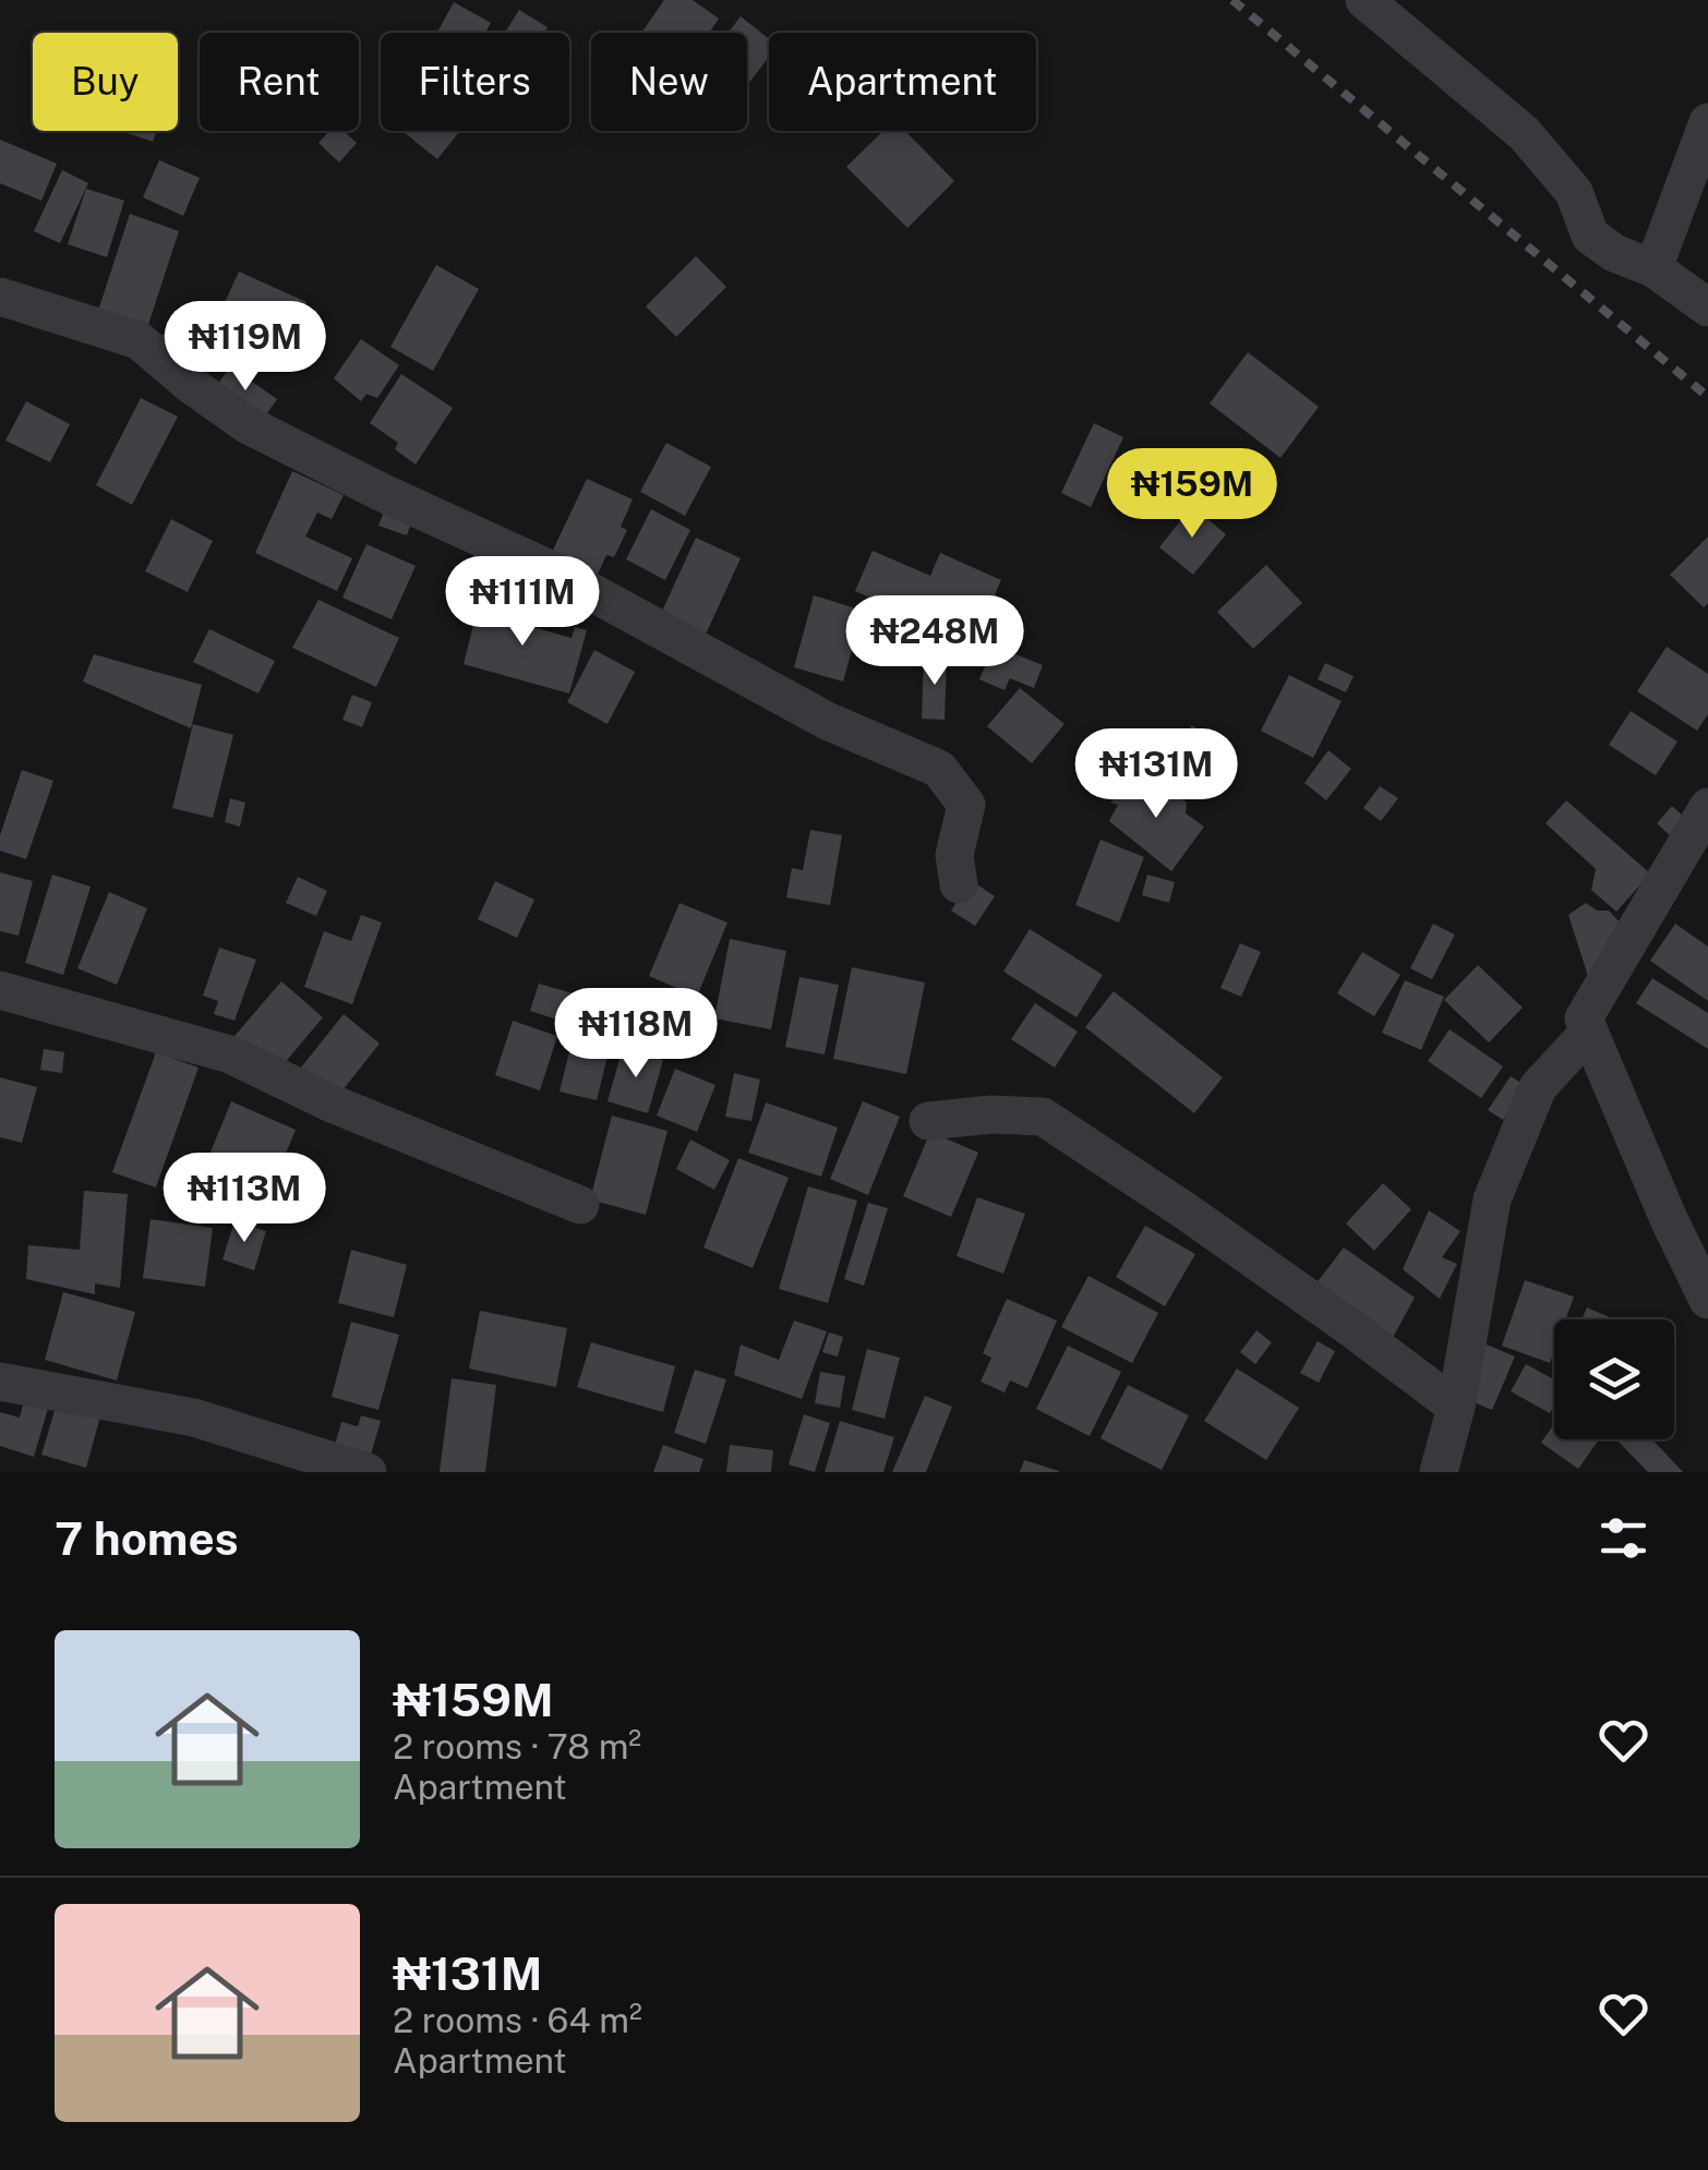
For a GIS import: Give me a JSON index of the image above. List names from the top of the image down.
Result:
{
  "page": {
    "chip": [
      "Buy",
      "Rent",
      "Filters",
      "New",
      "Apartment"
    ],
    "price": [
      "₦119M",
      "₦159M",
      "₦111M",
      "₦248M",
      "₦131M",
      "₦118M",
      "₦113M"
    ],
    "heading": "7 homes",
    "list": [
      {
        "name": "₦159M",
        "note": "2 rooms · 78 m² · Apartment"
      },
      {
        "name": "₦131M",
        "note": "2 rooms · 64 m² · Apartment"
      }
    ]
  }
}
